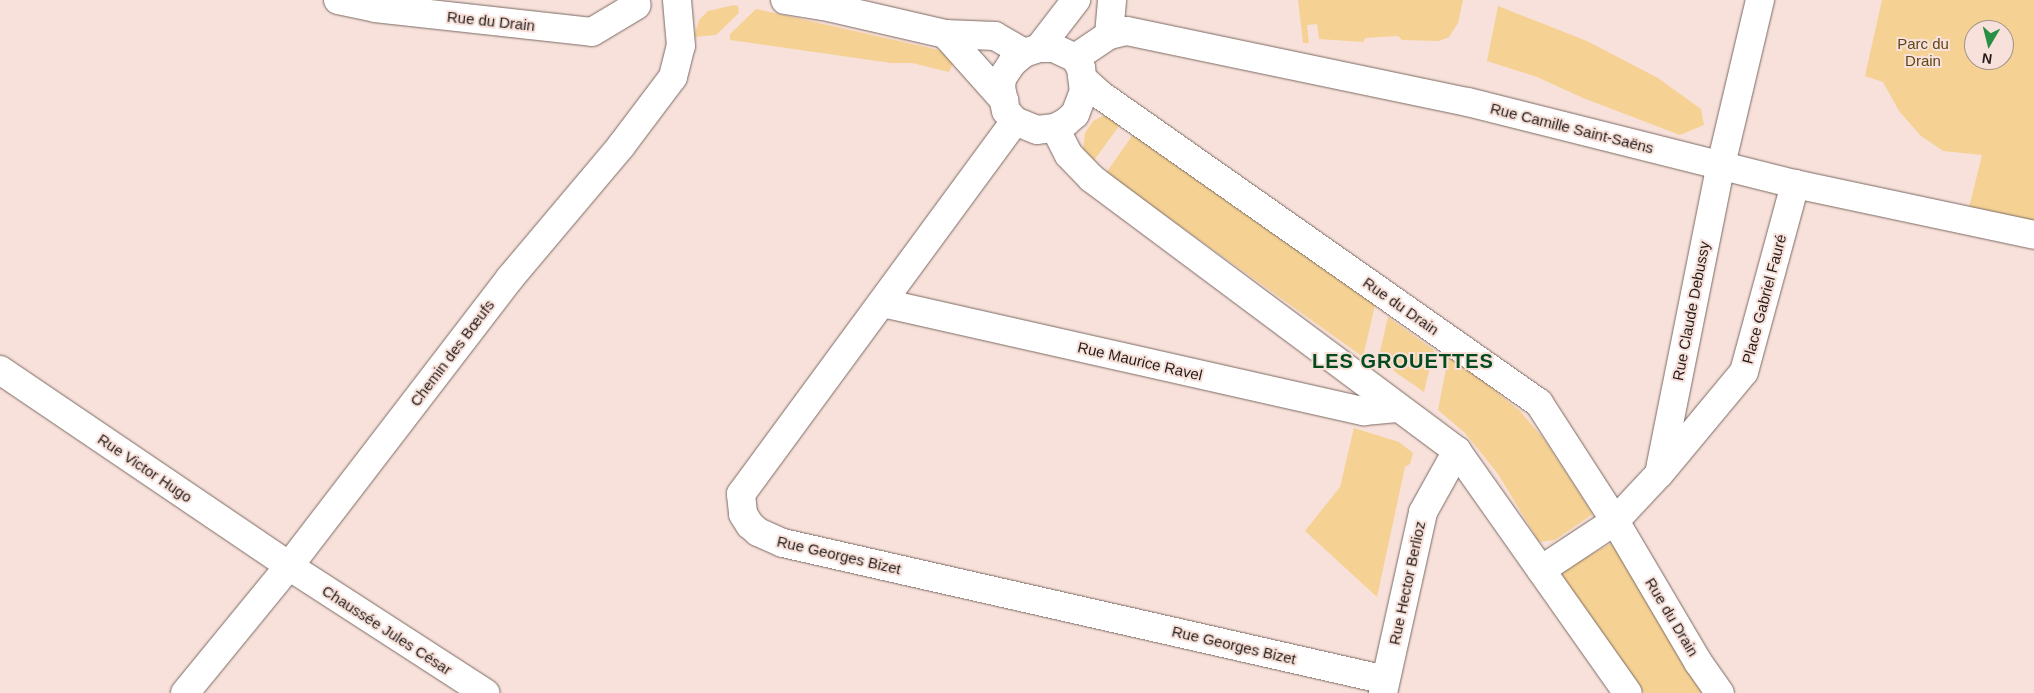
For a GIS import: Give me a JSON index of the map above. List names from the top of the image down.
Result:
{
  "streets": {
    "street": [
      "Rue du Drain",
      "Rue Camille Saint-Saëns",
      "Place Gabriel Fauré",
      "Rue Claude Debussy",
      "Chemin des Bœufs",
      "Rue Maurice Ravel",
      "Rue Victor Hugo",
      "Rue Georges Bizet",
      "Rue Hector Berlioz",
      "Chaussée Jules César"
    ]
  },
  "crossings": [
    ["Rue du Drain", "Rue Georges Bizet"],
    ["Rue Camille Saint-Saëns", "Place Gabriel Fauré"],
    ["Rue Camille Saint-Saëns", "Rue Claude Debussy"],
    ["Place Gabriel Fauré", "Rue Claude Debussy"],
    ["Chemin des Bœufs", "Rue Victor Hugo"],
    ["Chemin des Bœufs", "Chaussée Jules César"],
    ["Rue Maurice Ravel", "Rue Georges Bizet"],
    ["Rue Victor Hugo", "Chaussée Jules César"],
    ["Rue Georges Bizet", "Rue Hector Berlioz"]
  ],
  "districts": ["LES GROUETTES"],
  "parks": ["Parc du Drain"],
  "north": "bottom"
}
